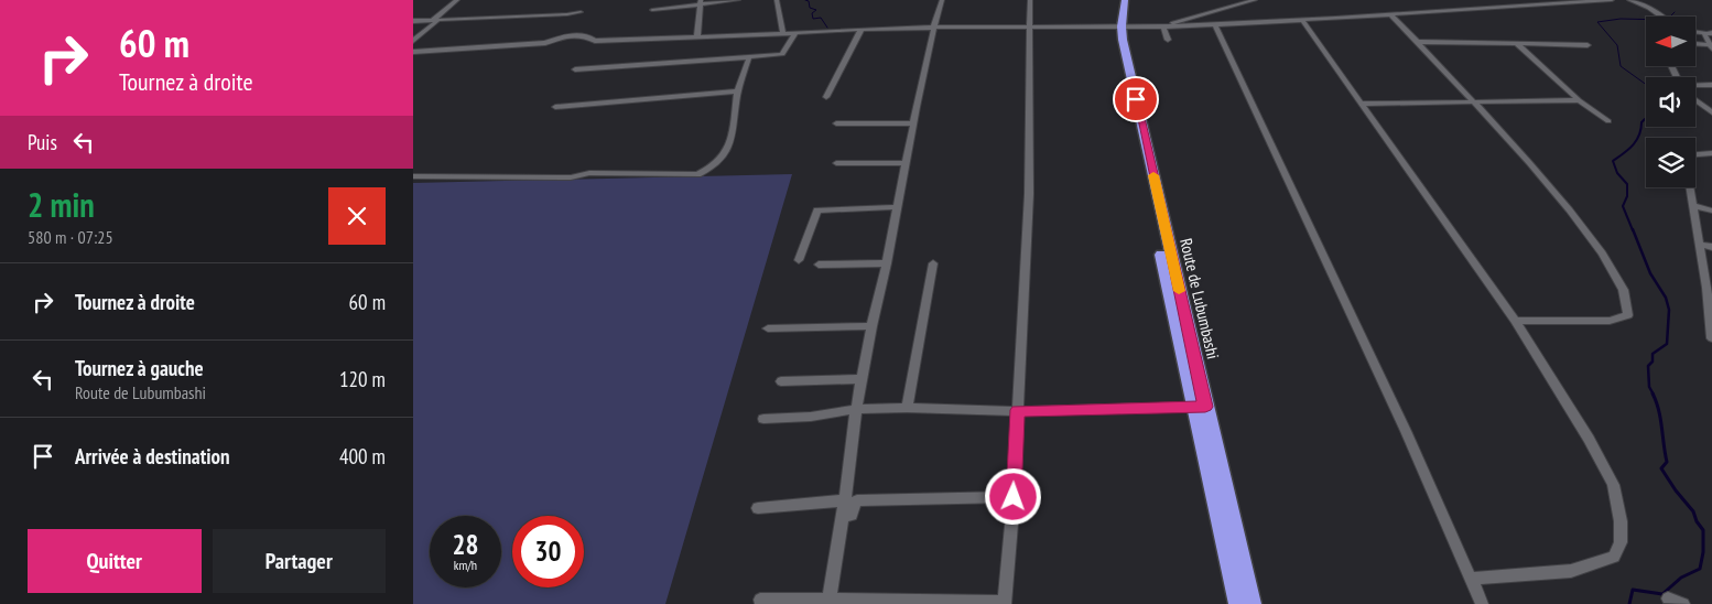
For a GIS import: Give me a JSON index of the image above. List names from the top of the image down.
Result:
{
  "streets": {
    "highway": ["Route de Lubumbashi"]
  },
  "north": "left",
  "page": {
    "turn": ["60 m", "Tournez à droite"],
    "then": "Puis",
    "heading": ["2 min", "580 m · 07:25"],
    "list": [
      {
        "name": "Tournez à droite",
        "value": "60 m"
      },
      {
        "name": "Tournez à gauche",
        "note": "Route de Lubumbashi",
        "value": "120 m"
      },
      {
        "name": "Arrivée à destination",
        "value": "400 m"
      }
    ],
    "speed": "28 km/h",
    "limit": "30",
    "buttons": ["Quitter", "Partager"]
  }
}
